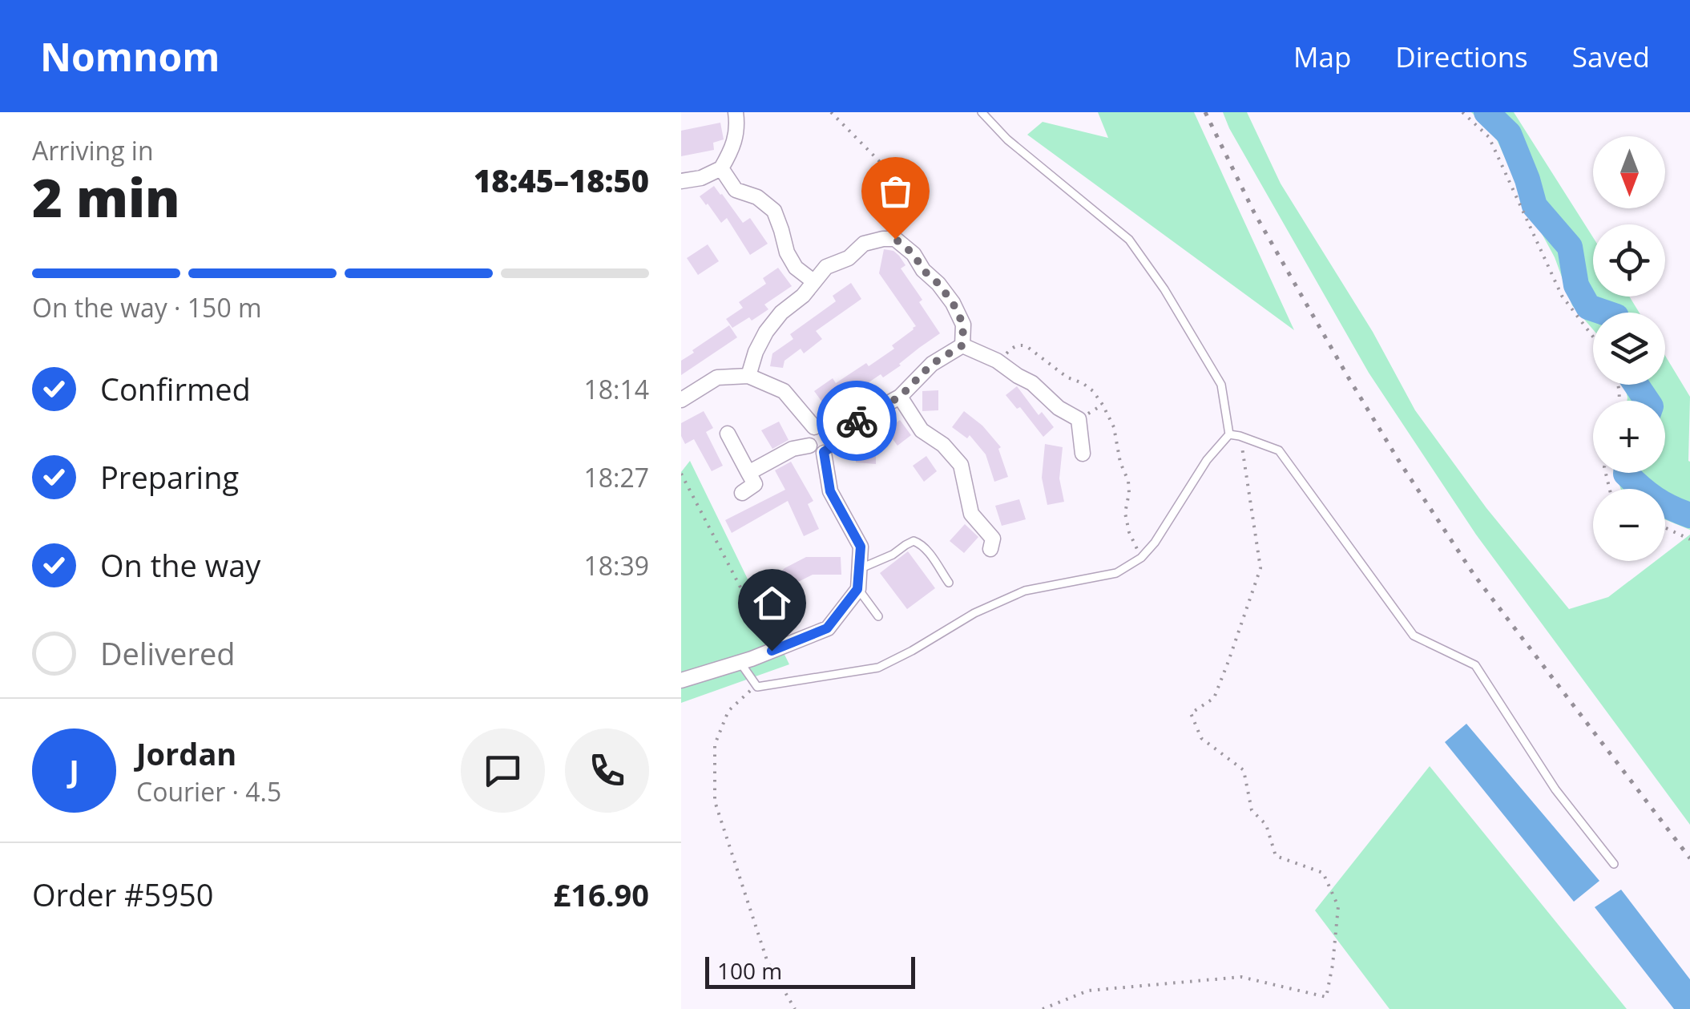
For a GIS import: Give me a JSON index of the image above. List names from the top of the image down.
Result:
{
  "scale_bar": "100 m",
  "north": "bottom",
  "page": {
    "header": "Nomnom",
    "nav": ["Map", "Directions", "Saved"],
    "heading": ["2 min", "Arriving in", "18:45–18:50"],
    "panel": [
      "Jordan",
      "Courier · 4.5",
      "Order #5950",
      "£16.90"
    ],
    "map_buttons": ["+", "−"],
    "bar": "On the way · 150 m",
    "list": [
      ["Confirmed", "18:14"],
      ["Preparing", "18:27"],
      ["On the way", "18:39"],
      "Delivered"
    ],
    "round": "J",
    "scale": "100 m"
  }
}
